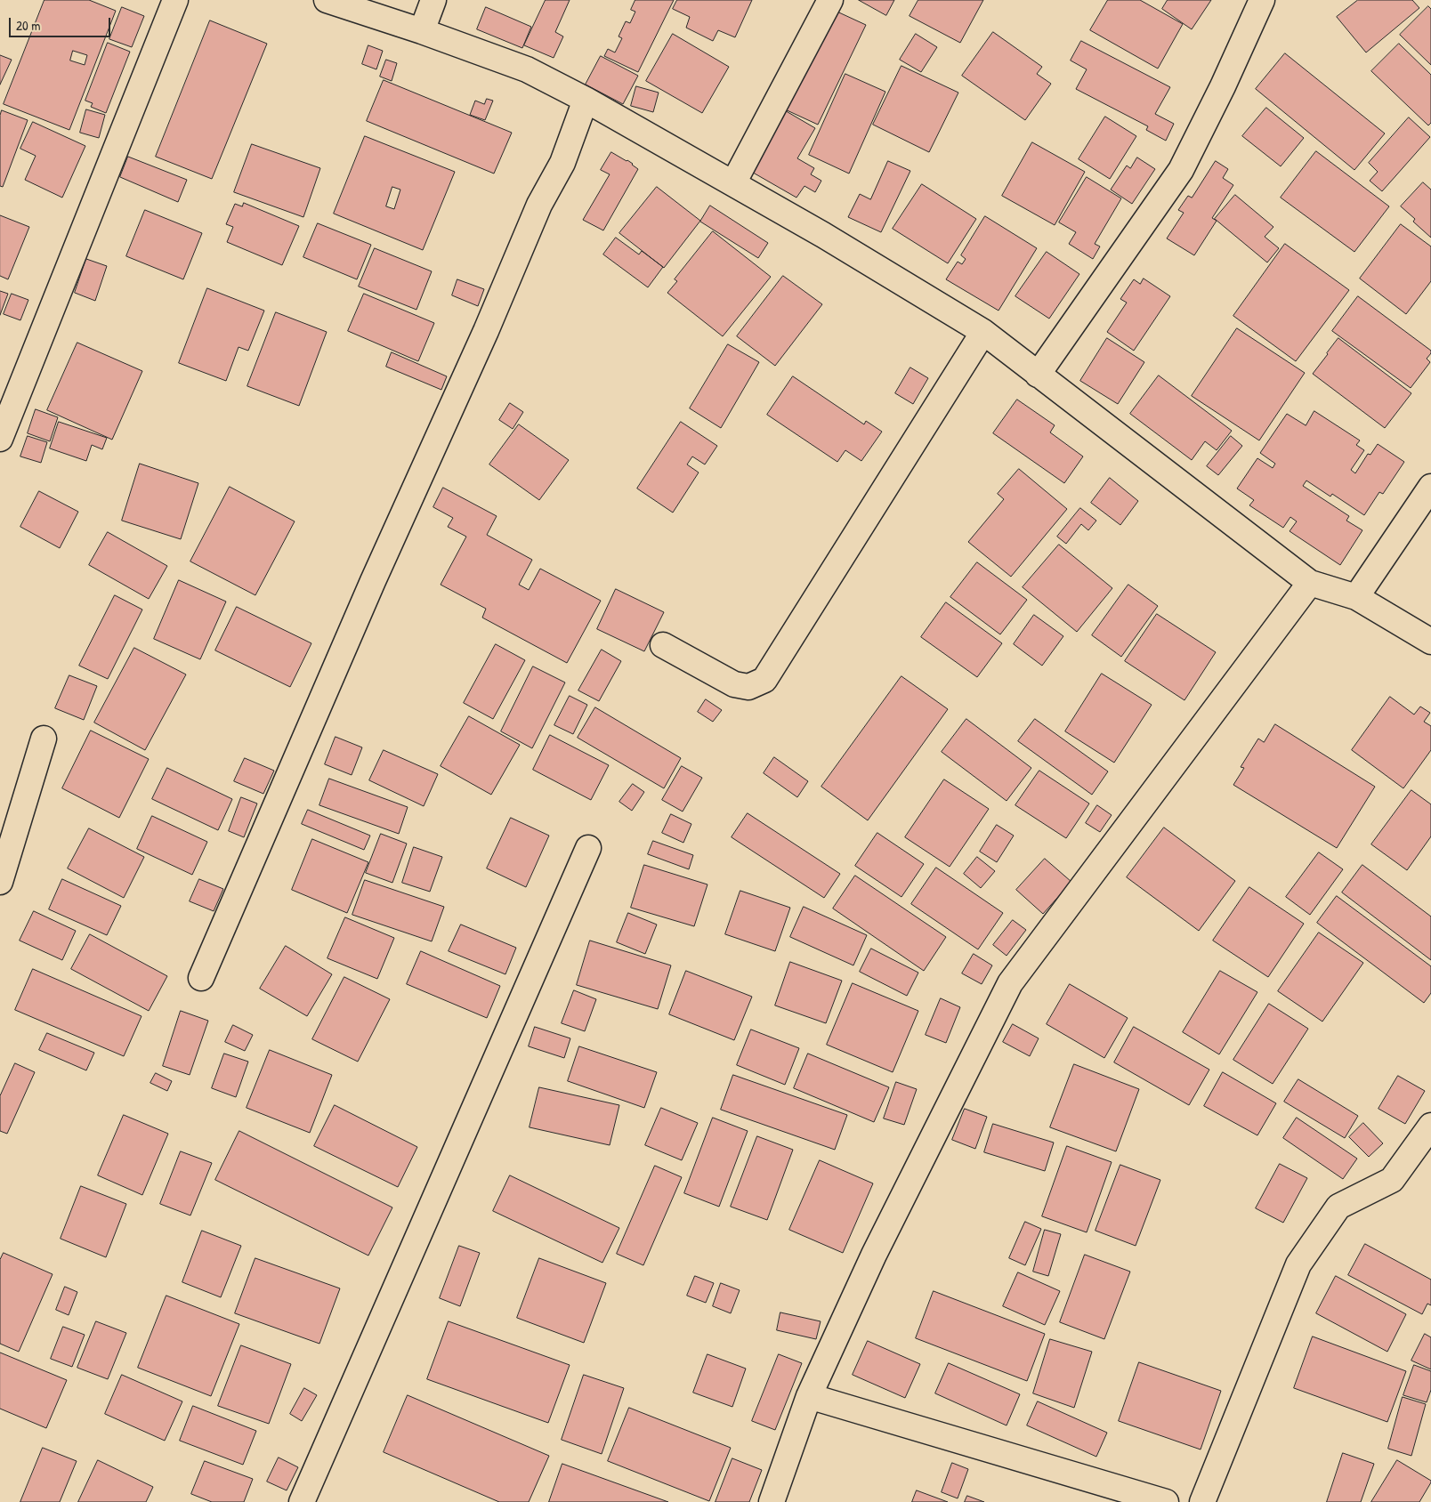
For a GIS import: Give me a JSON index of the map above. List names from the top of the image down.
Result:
{
  "scale_bar": "20 m"
}
